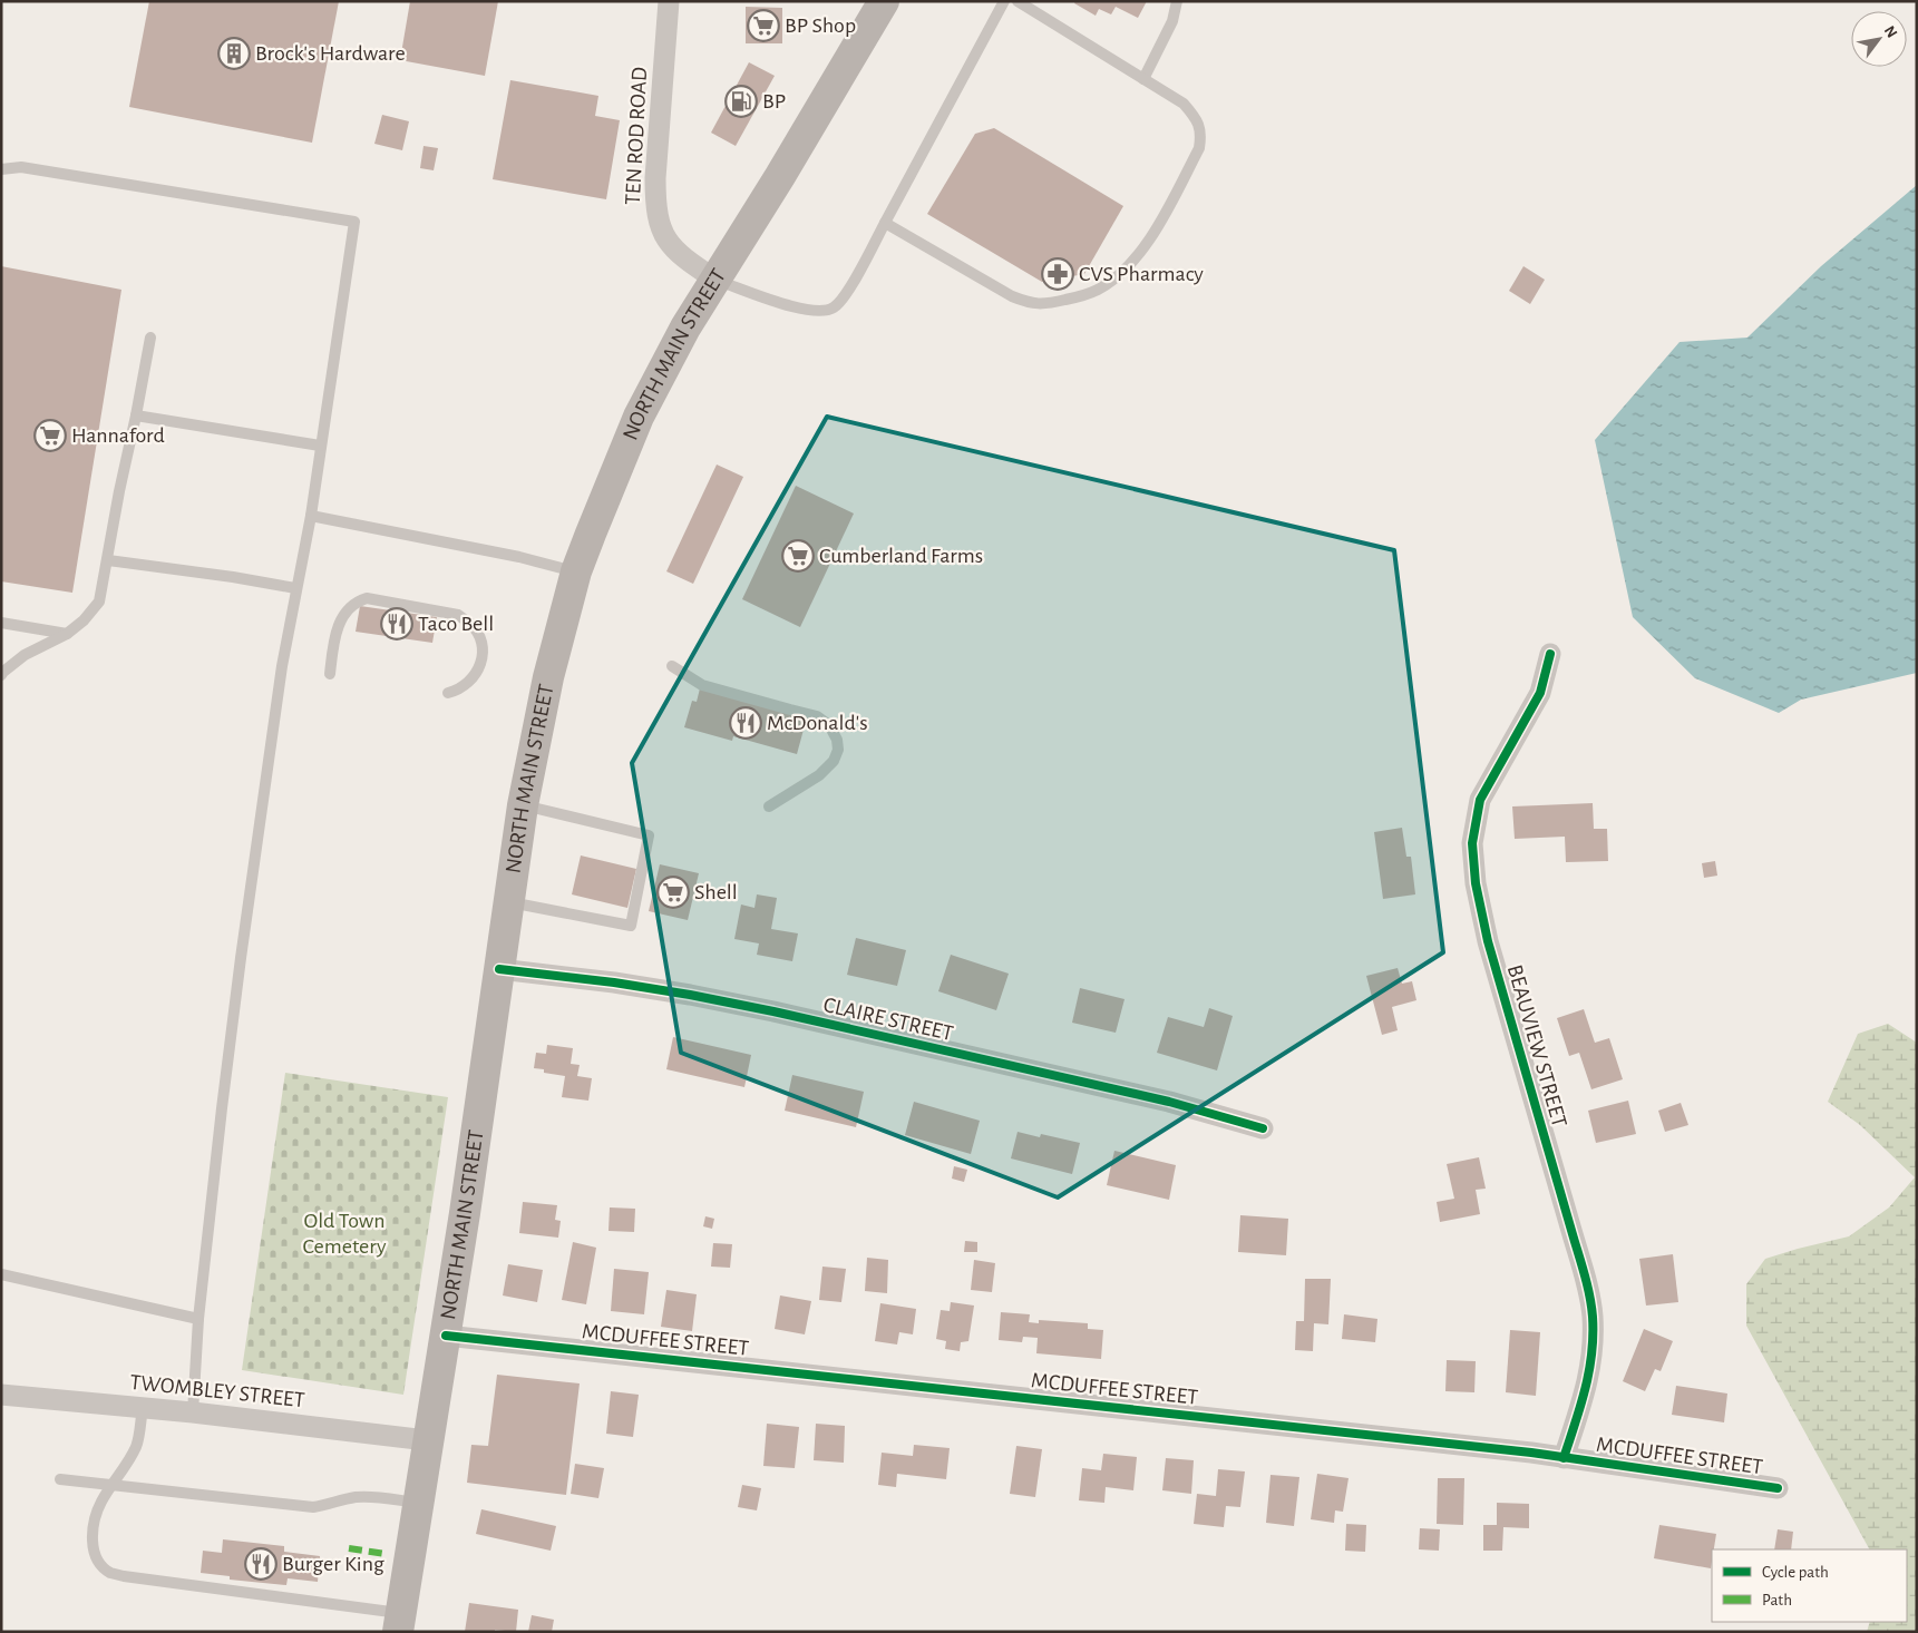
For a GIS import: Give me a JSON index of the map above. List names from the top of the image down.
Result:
{
  "streets": {
    "main road": ["NORTH MAIN STREET"],
    "street": [
      "TEN ROD ROAD",
      "CLAIRE STREET",
      "BEAUVIEW STREET",
      "MCDUFFEE STREET",
      "TWOMBLEY STREET"
    ]
  },
  "crossings": [
    ["TEN ROD ROAD", "NORTH MAIN STREET"],
    ["NORTH MAIN STREET", "CLAIRE STREET"],
    ["NORTH MAIN STREET", "MCDUFFEE STREET"],
    ["NORTH MAIN STREET", "TWOMBLEY STREET"],
    ["BEAUVIEW STREET", "MCDUFFEE STREET"]
  ],
  "parks": ["Old Town Cemetery"],
  "places": {
    "supermarket": [
      "BP Shop",
      "Hannaford",
      "Cumberland Farms",
      "Shell"
    ],
    "building": ["Brock's Hardware"],
    "fuel station": ["BP"],
    "pharmacy": ["CVS Pharmacy"],
    "restaurant": ["Taco Bell", "McDonald's", "Burger King"]
  },
  "legend": ["Cycle path", "Path"],
  "north": "top right"
}
